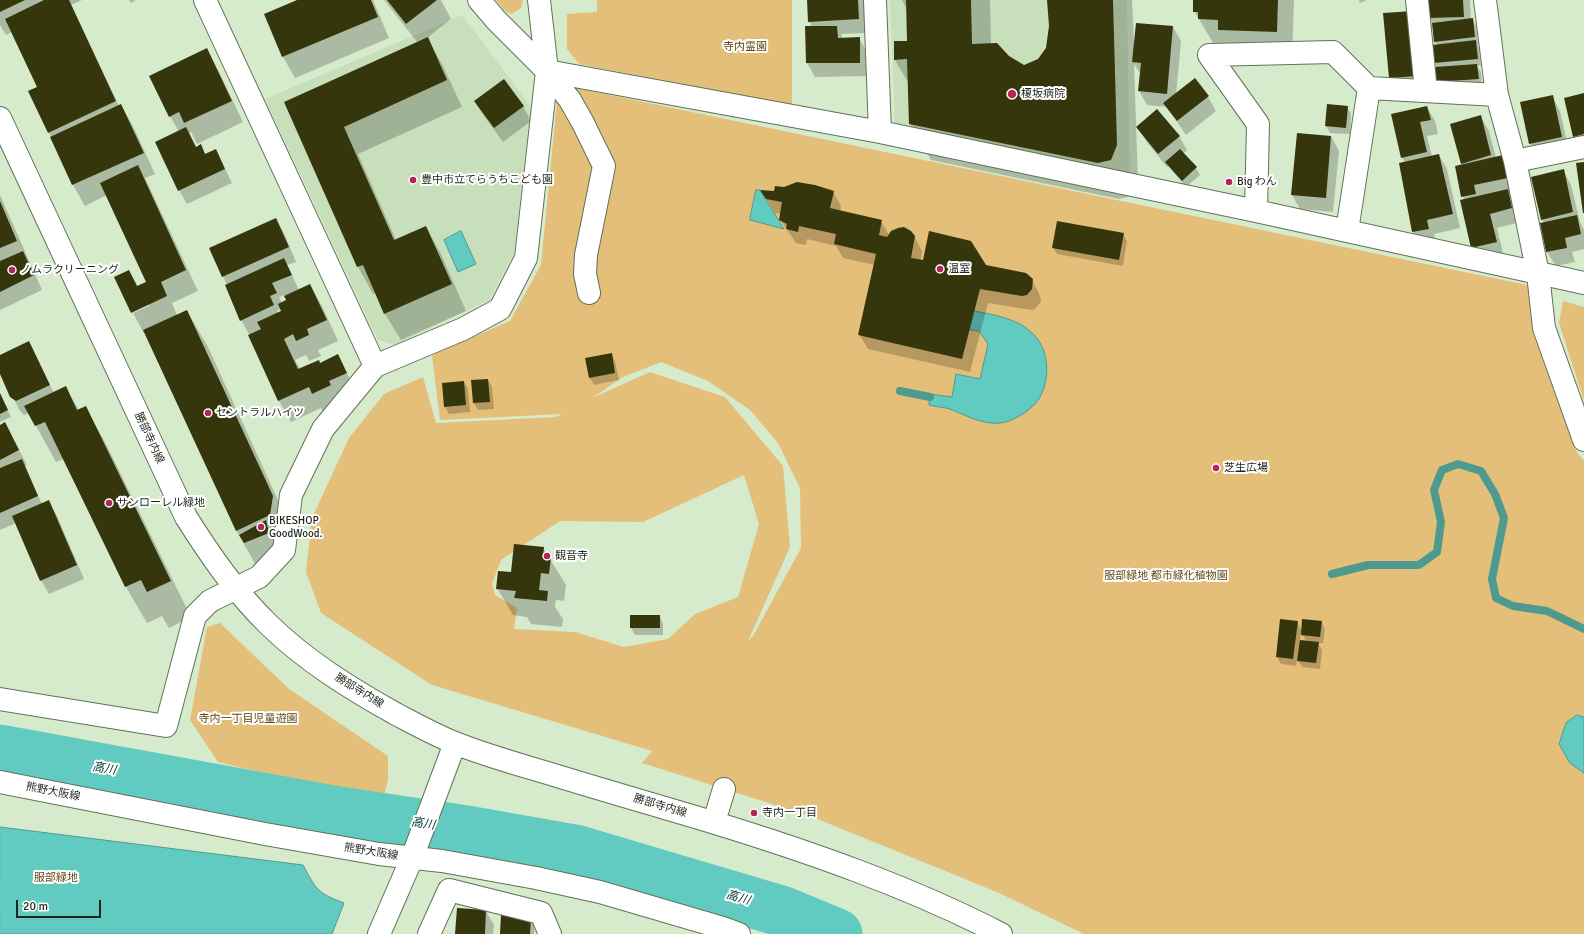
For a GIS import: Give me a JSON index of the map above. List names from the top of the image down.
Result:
{
  "streets": {
    "street": ["勝部寺内線", "熊野大阪線"]
  },
  "water": ["高川"],
  "parks": [
    "寺内霊園",
    "服部緑地 都市緑化植物園",
    "寺内一丁目児童遊園",
    "服部緑地"
  ],
  "places": [
    "榎坂病院",
    "豊中市立てらうちこども園",
    "Big わん",
    "温室",
    "ノムラクリーニング",
    "セントラルハイツ",
    "芝生広場",
    "サンローレル緑地",
    "BIKESHOP GoodWood.",
    "観音寺",
    "寺内一丁目"
  ],
  "scale_bar": "20 m"
}
